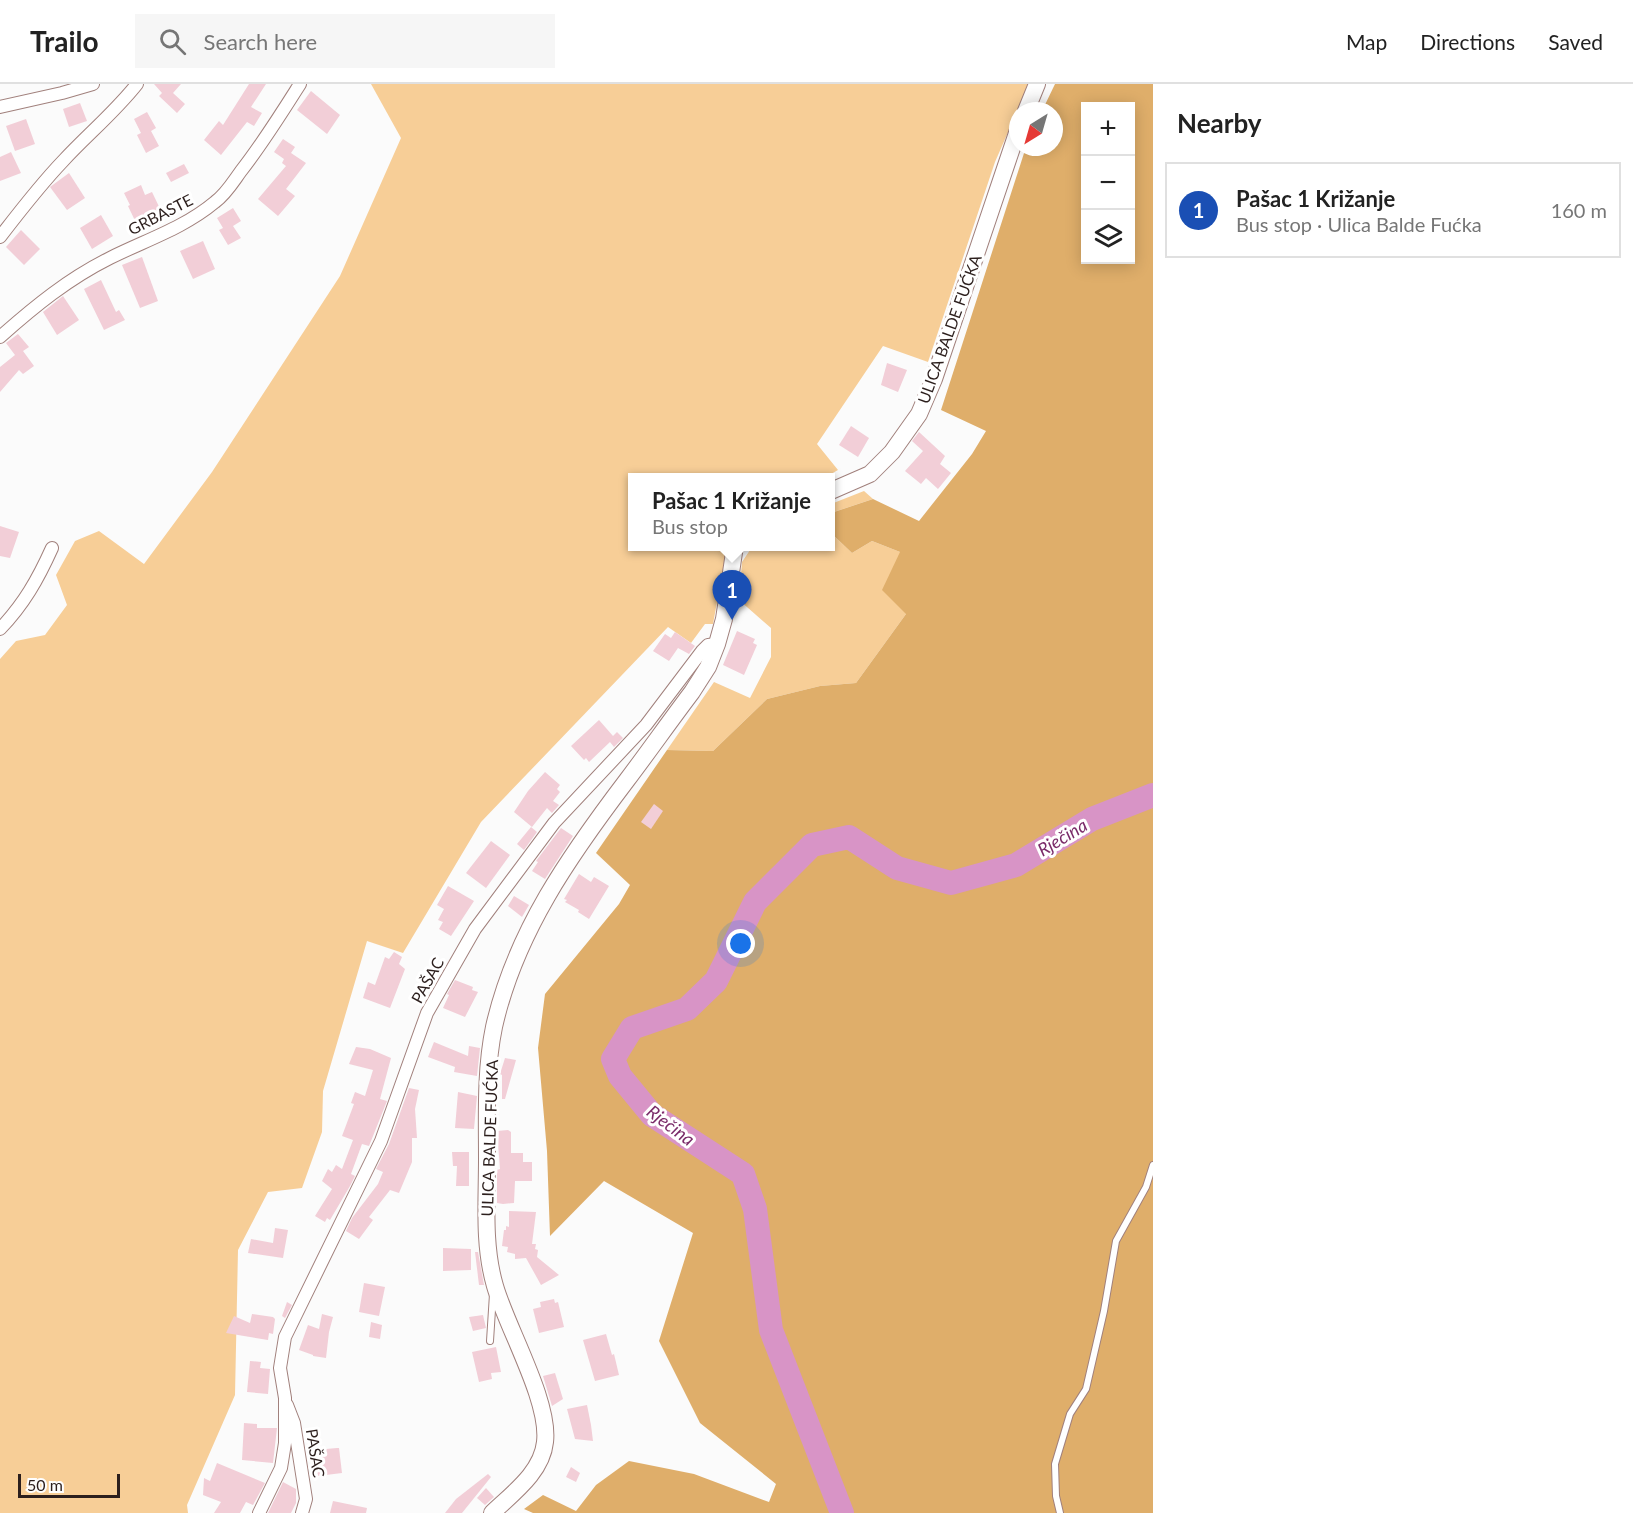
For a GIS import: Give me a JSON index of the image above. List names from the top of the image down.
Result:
{
  "streets": {
    "main road": ["ULICA BALDE FUĆKA"],
    "street": ["GRBASTE", "PAŠAC"]
  },
  "crossings": [
    ["ULICA BALDE FUĆKA", "PAŠAC"]
  ],
  "water": ["Rječina"],
  "scale_bar": "50 m",
  "north": "bottom left",
  "page": {
    "header": "Trailo",
    "search": "Search here",
    "nav": ["Map", "Directions", "Saved"],
    "heading": "Nearby",
    "map_buttons": ["+", "−"],
    "list": [
      {
        "mark": "1",
        "name": "Pašac 1 Križanje",
        "note": "Bus stop · Ulica Balde Fućka",
        "value": "160 m"
      }
    ],
    "popup": ["Pašac 1 Križanje", "Bus stop"],
    "pins": "1",
    "scale": "50 m"
  }
}
